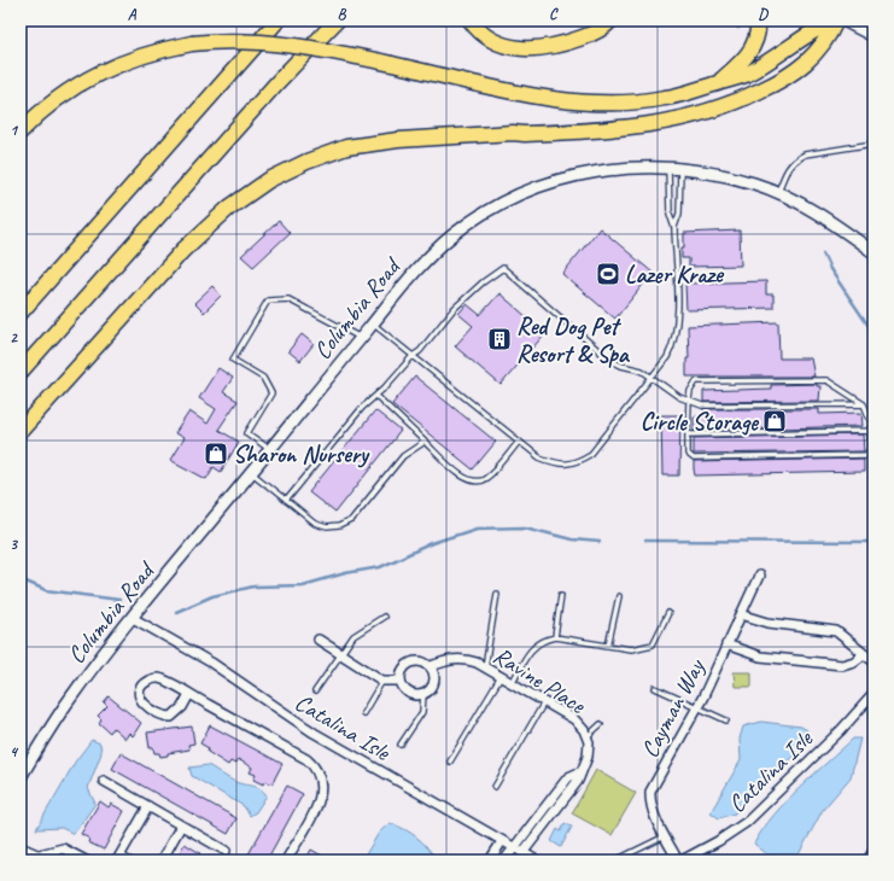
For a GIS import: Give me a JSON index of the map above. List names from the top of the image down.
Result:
{
  "streets": {
    "street": [
      "Columbia Road",
      "Ravine Place",
      "Cayman Way",
      "Catalina Isle"
    ]
  },
  "crossings": [
    ["Columbia Road", "Catalina Isle"],
    ["Ravine Place", "Catalina Isle"],
    ["Cayman Way", "Catalina Isle"]
  ],
  "places": {
    "sports": ["Lazer Kraze"],
    "building": ["Red Dog Pet Resort & Spa"],
    "shop": ["Circle Storage", "Sharon Nursery"]
  },
  "grid": {
    "columns": [
      "A",
      "B",
      "C",
      "D"
    ],
    "rows": [
      "1",
      "2",
      "3",
      "4"
    ]
  }
}
